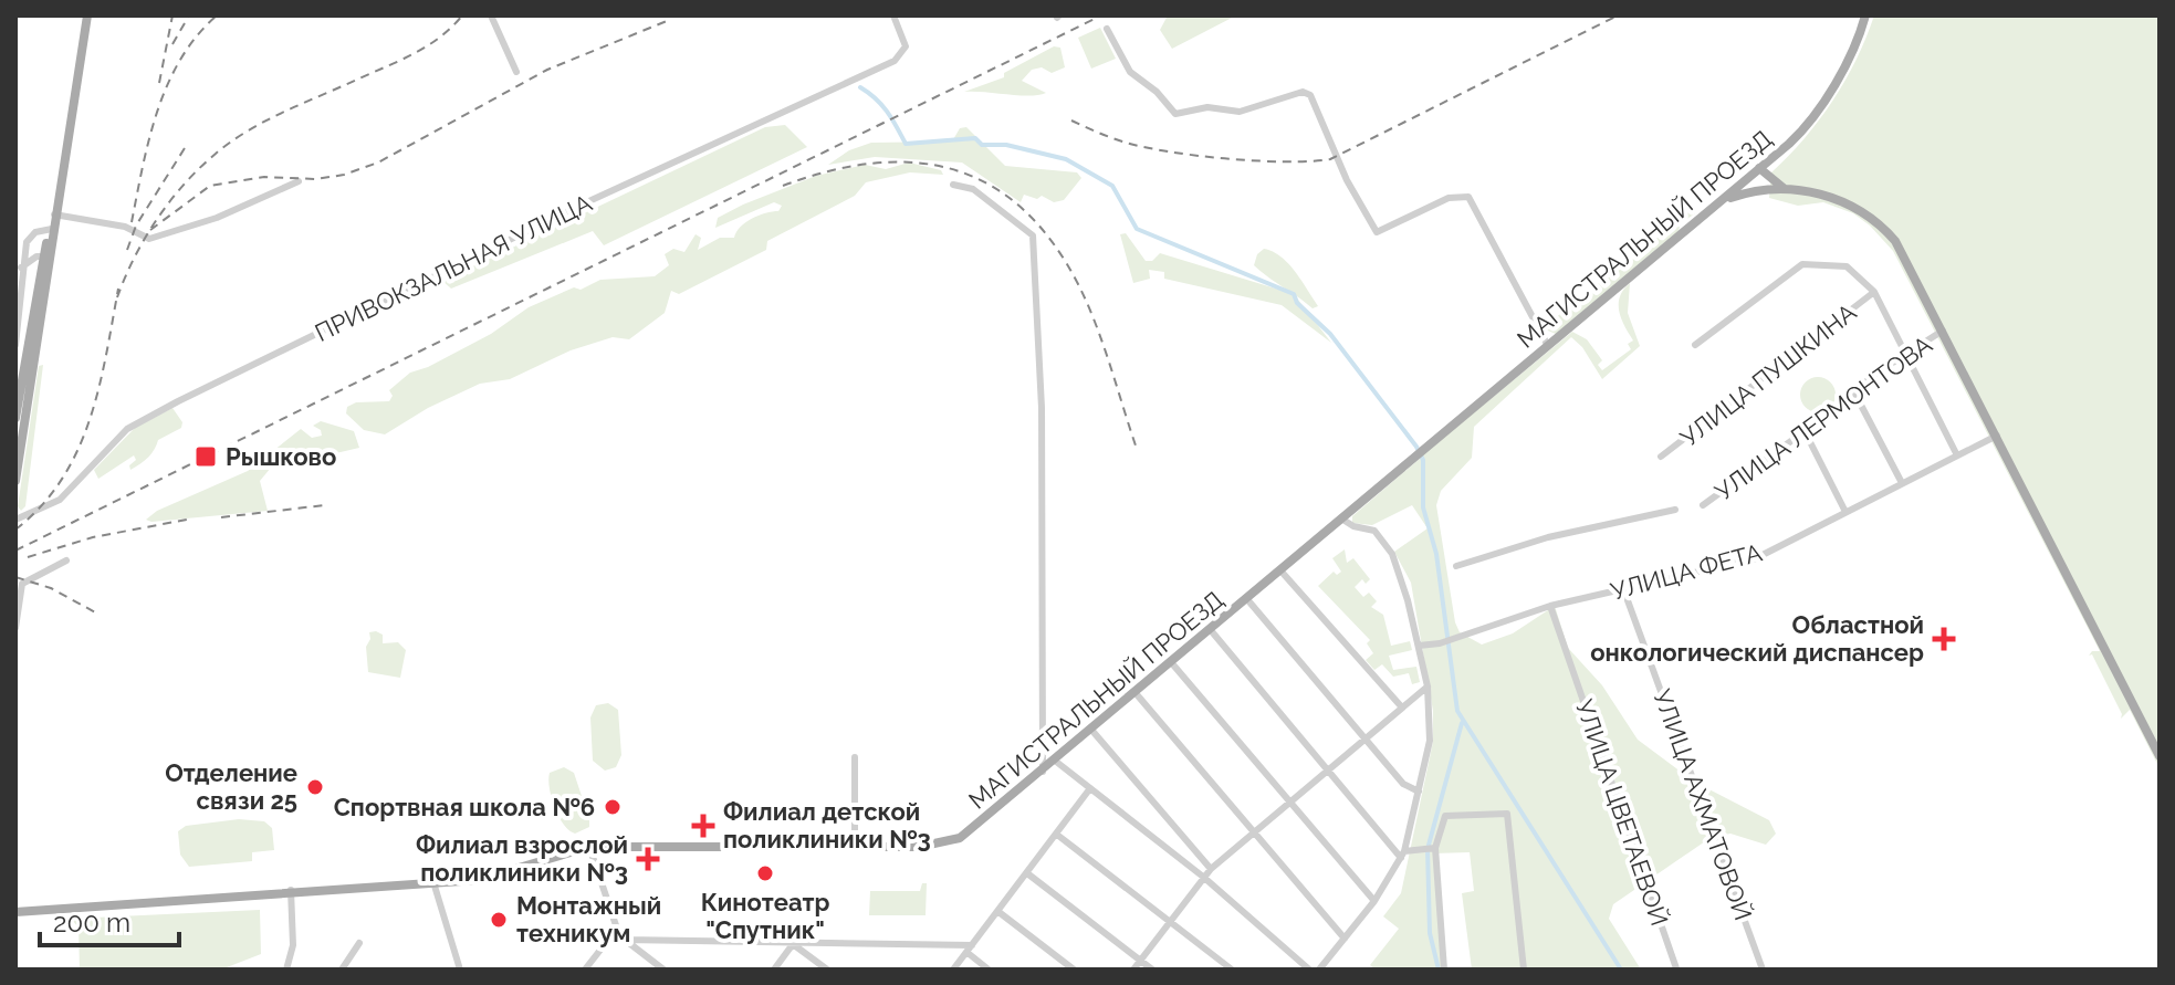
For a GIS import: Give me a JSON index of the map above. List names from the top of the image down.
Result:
{
  "streets": {
    "main road": ["МАГИСТРАЛЬНЫЙ ПРОЕЗД"],
    "street": [
      "ПРИВОКЗАЛЬНАЯ УЛИЦА",
      "УЛИЦА ПУШКИНА",
      "УЛИЦА ЛЕРМОНТОВА",
      "УЛИЦА ФЕТА",
      "УЛИЦА АХМАТОВОЙ",
      "УЛИЦА ЦВЕТАЕВОЙ"
    ]
  },
  "crossings": [
    ["УЛИЦА ФЕТА", "УЛИЦА АХМАТОВОЙ"],
    ["УЛИЦА ФЕТА", "УЛИЦА ЦВЕТАЕВОЙ"]
  ],
  "places": {
    "transit": ["Рышково"],
    "health": ["Областной онкологический диспансер", "Филиал детской поликлиники №3", "Филиал взрослой поликлиники №3"],
    "other": [
      "Отделение связи 25",
      "Спортвная школа №6",
      "Кинотеатр \"Спутник\"",
      "Монтажный техникум"
    ]
  },
  "scale_bar": "200 m"
}
